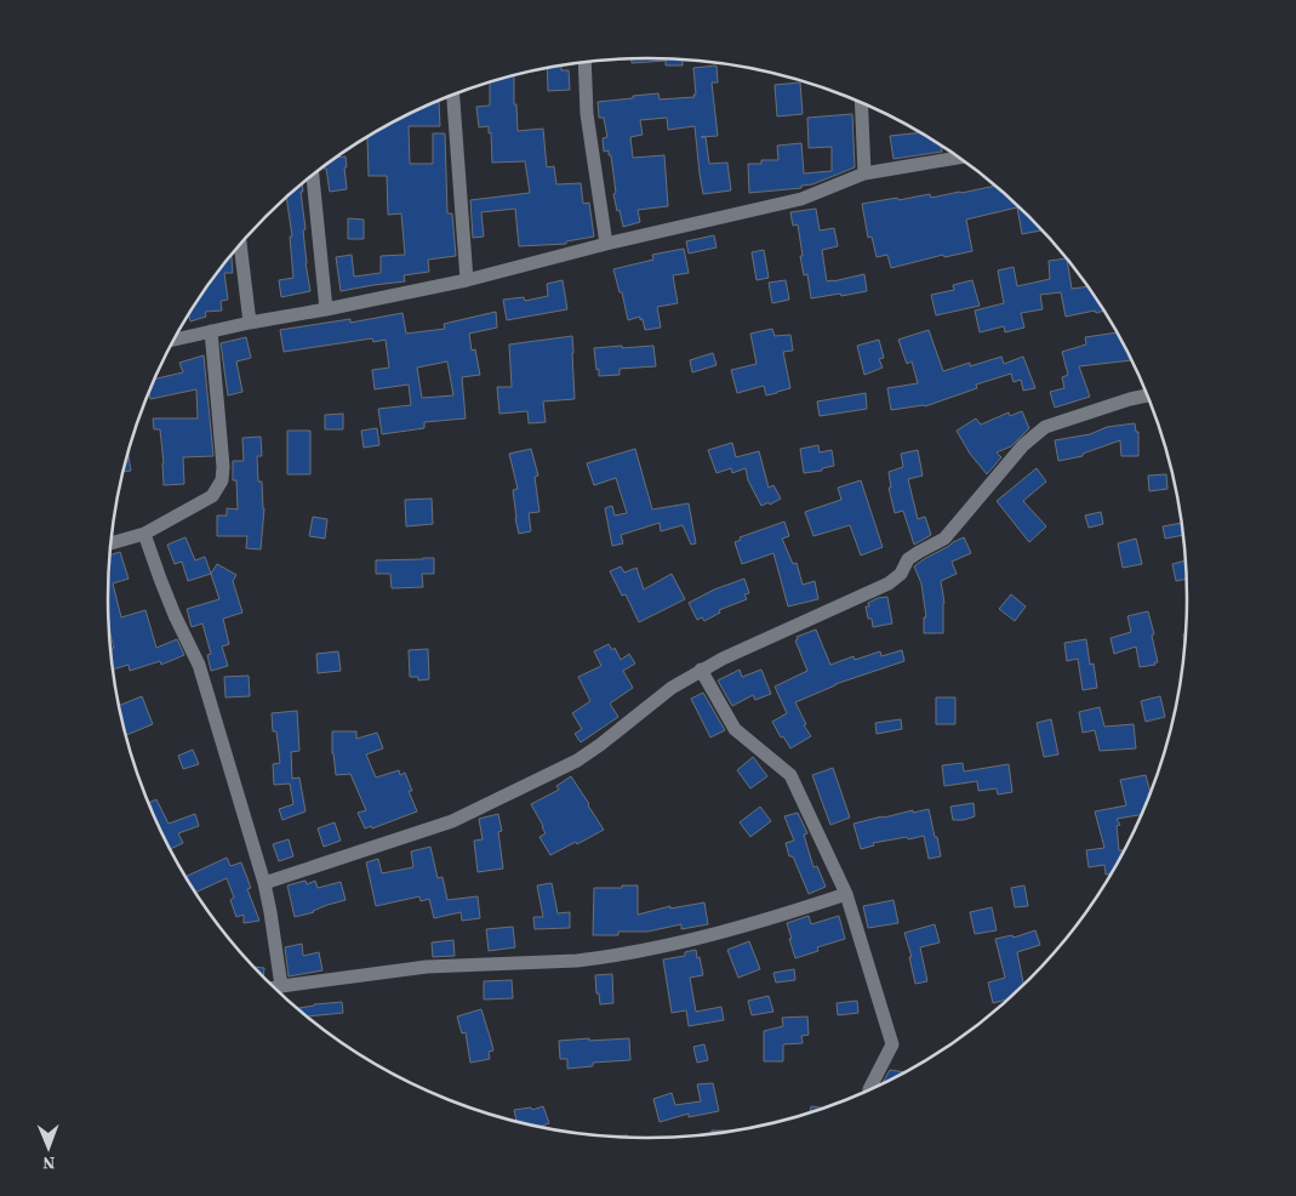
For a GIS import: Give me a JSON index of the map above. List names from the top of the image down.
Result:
{
  "north": "bottom"
}
